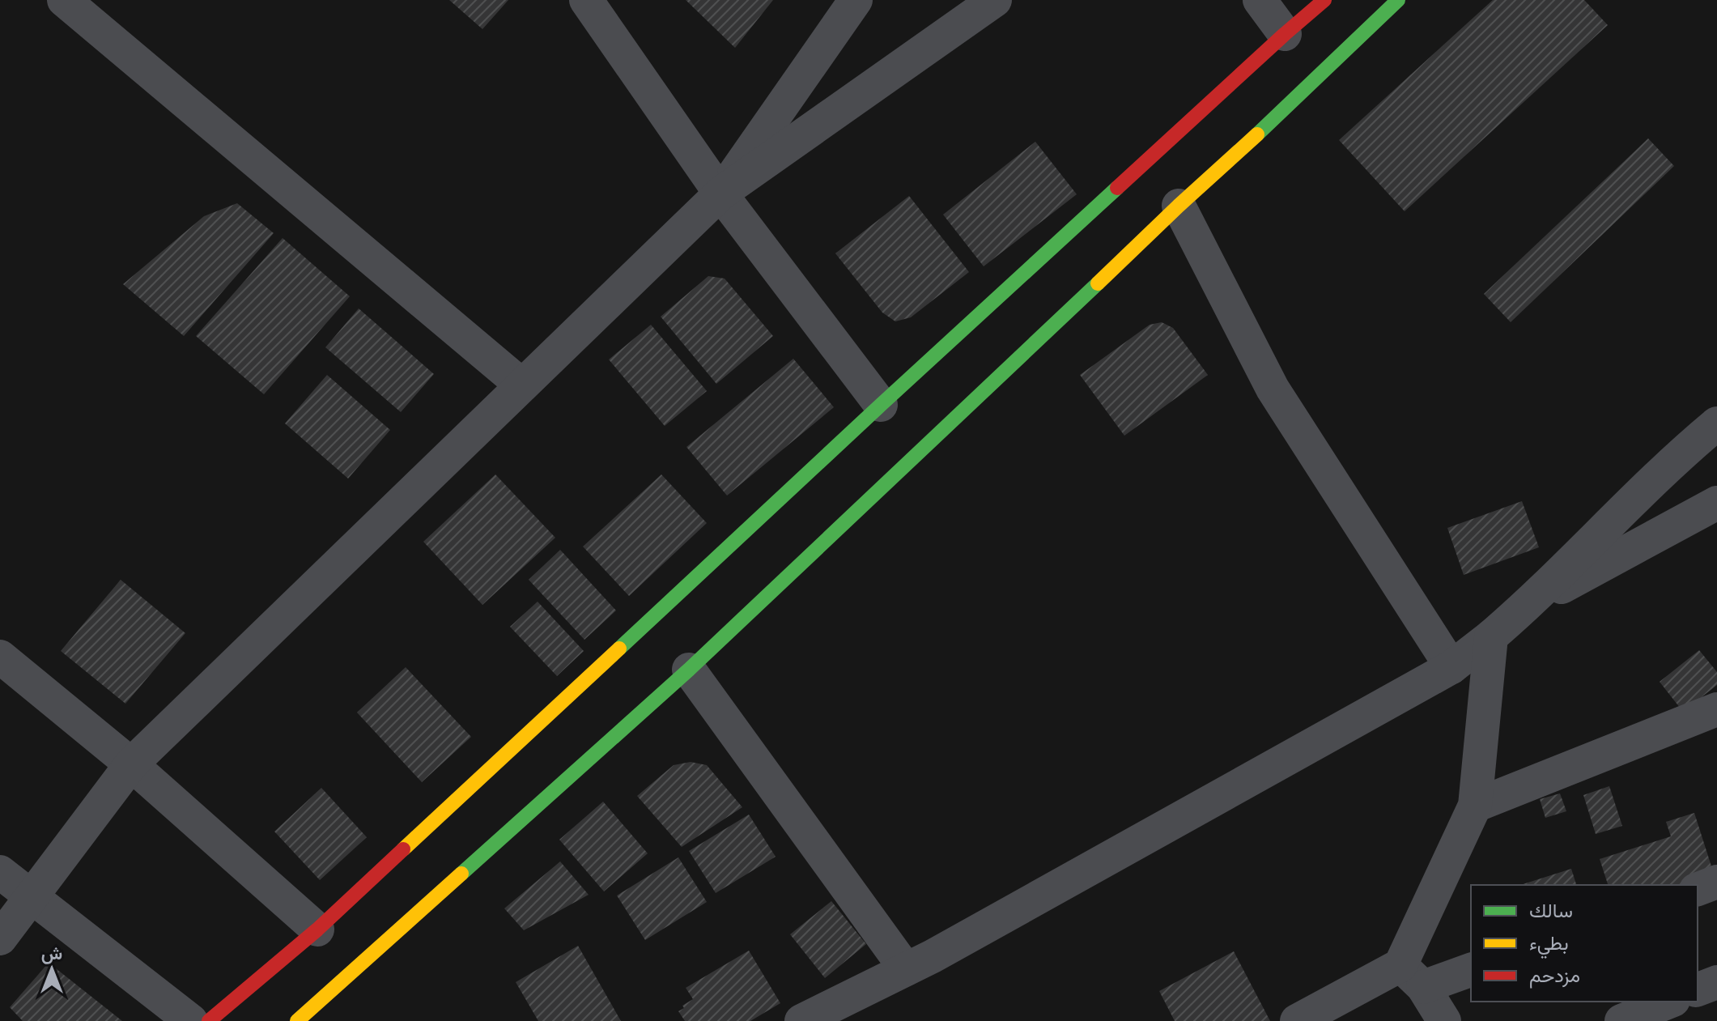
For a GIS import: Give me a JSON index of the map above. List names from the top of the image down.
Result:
{
  "legend": ["سالك", "بطيء", "مزدحم"],
  "north": "top"
}
